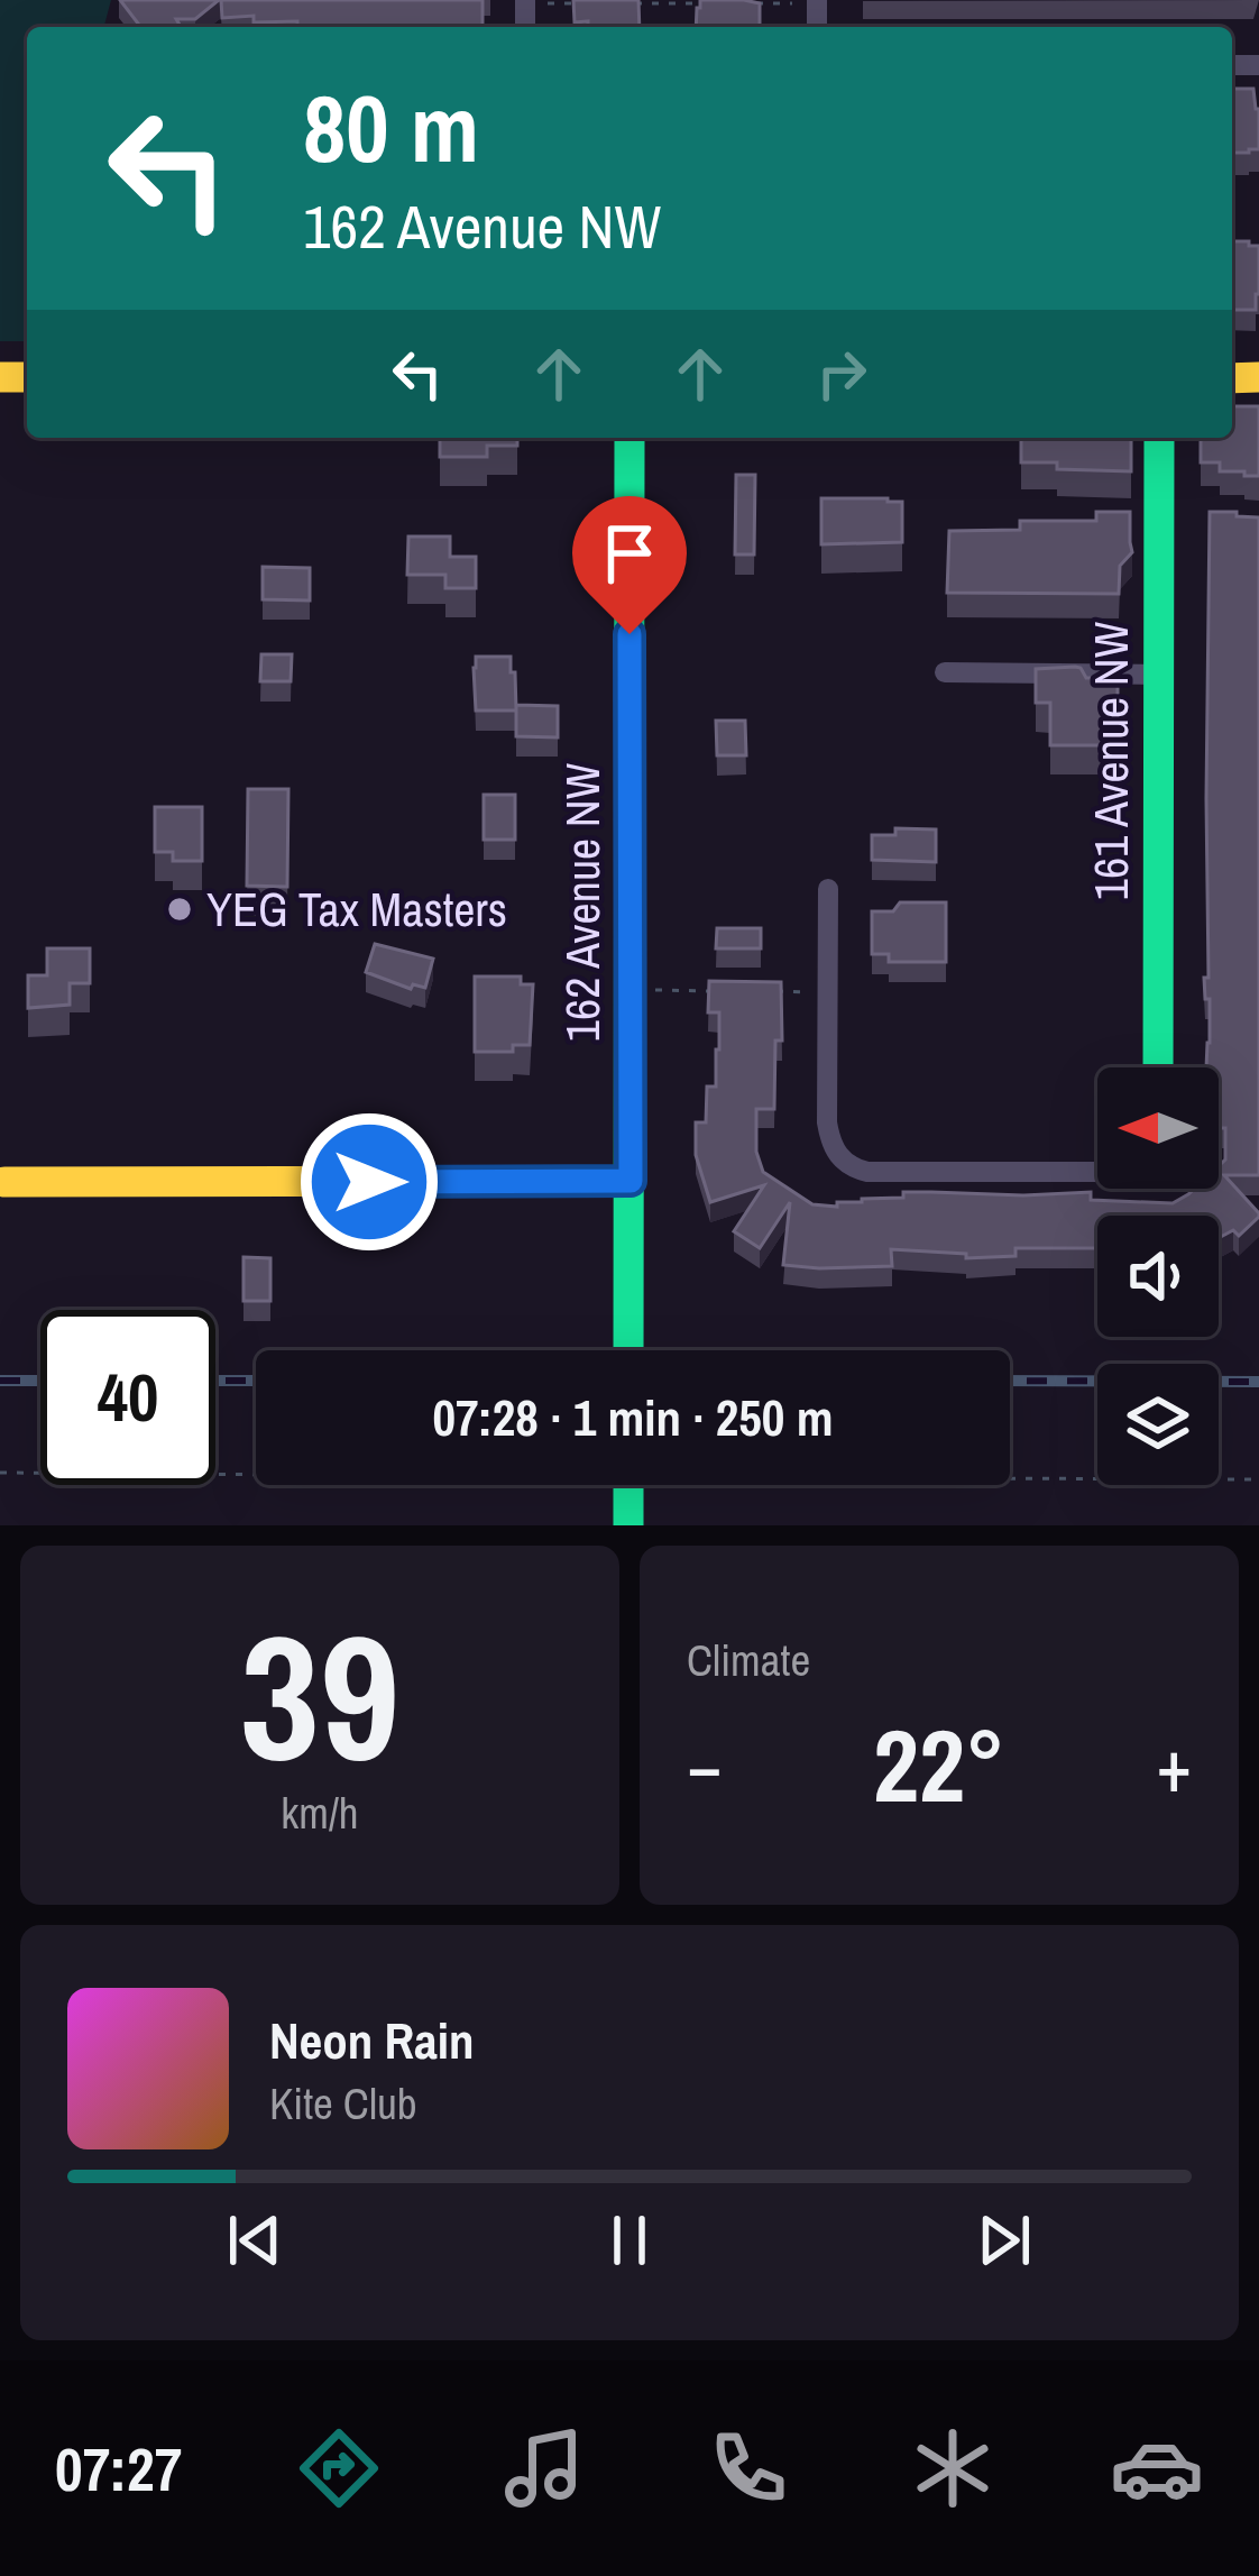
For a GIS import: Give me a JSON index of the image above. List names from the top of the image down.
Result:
{
  "streets": {
    "street": ["161 Avenue NW", "162 Avenue NW"]
  },
  "places": ["YEG Tax Masters"],
  "north": "left",
  "page": {
    "turn": ["80 m", "162 Avenue NW"],
    "limit": "40",
    "trip": "07:28 · 1 min · 250 m",
    "tile": [
      ["39", "km/h"],
      "Climate"
    ],
    "heat": ["−", "22°", "+"],
    "song": ["Neon Rain", "Kite Club"],
    "tabs": "07:27"
  }
}
